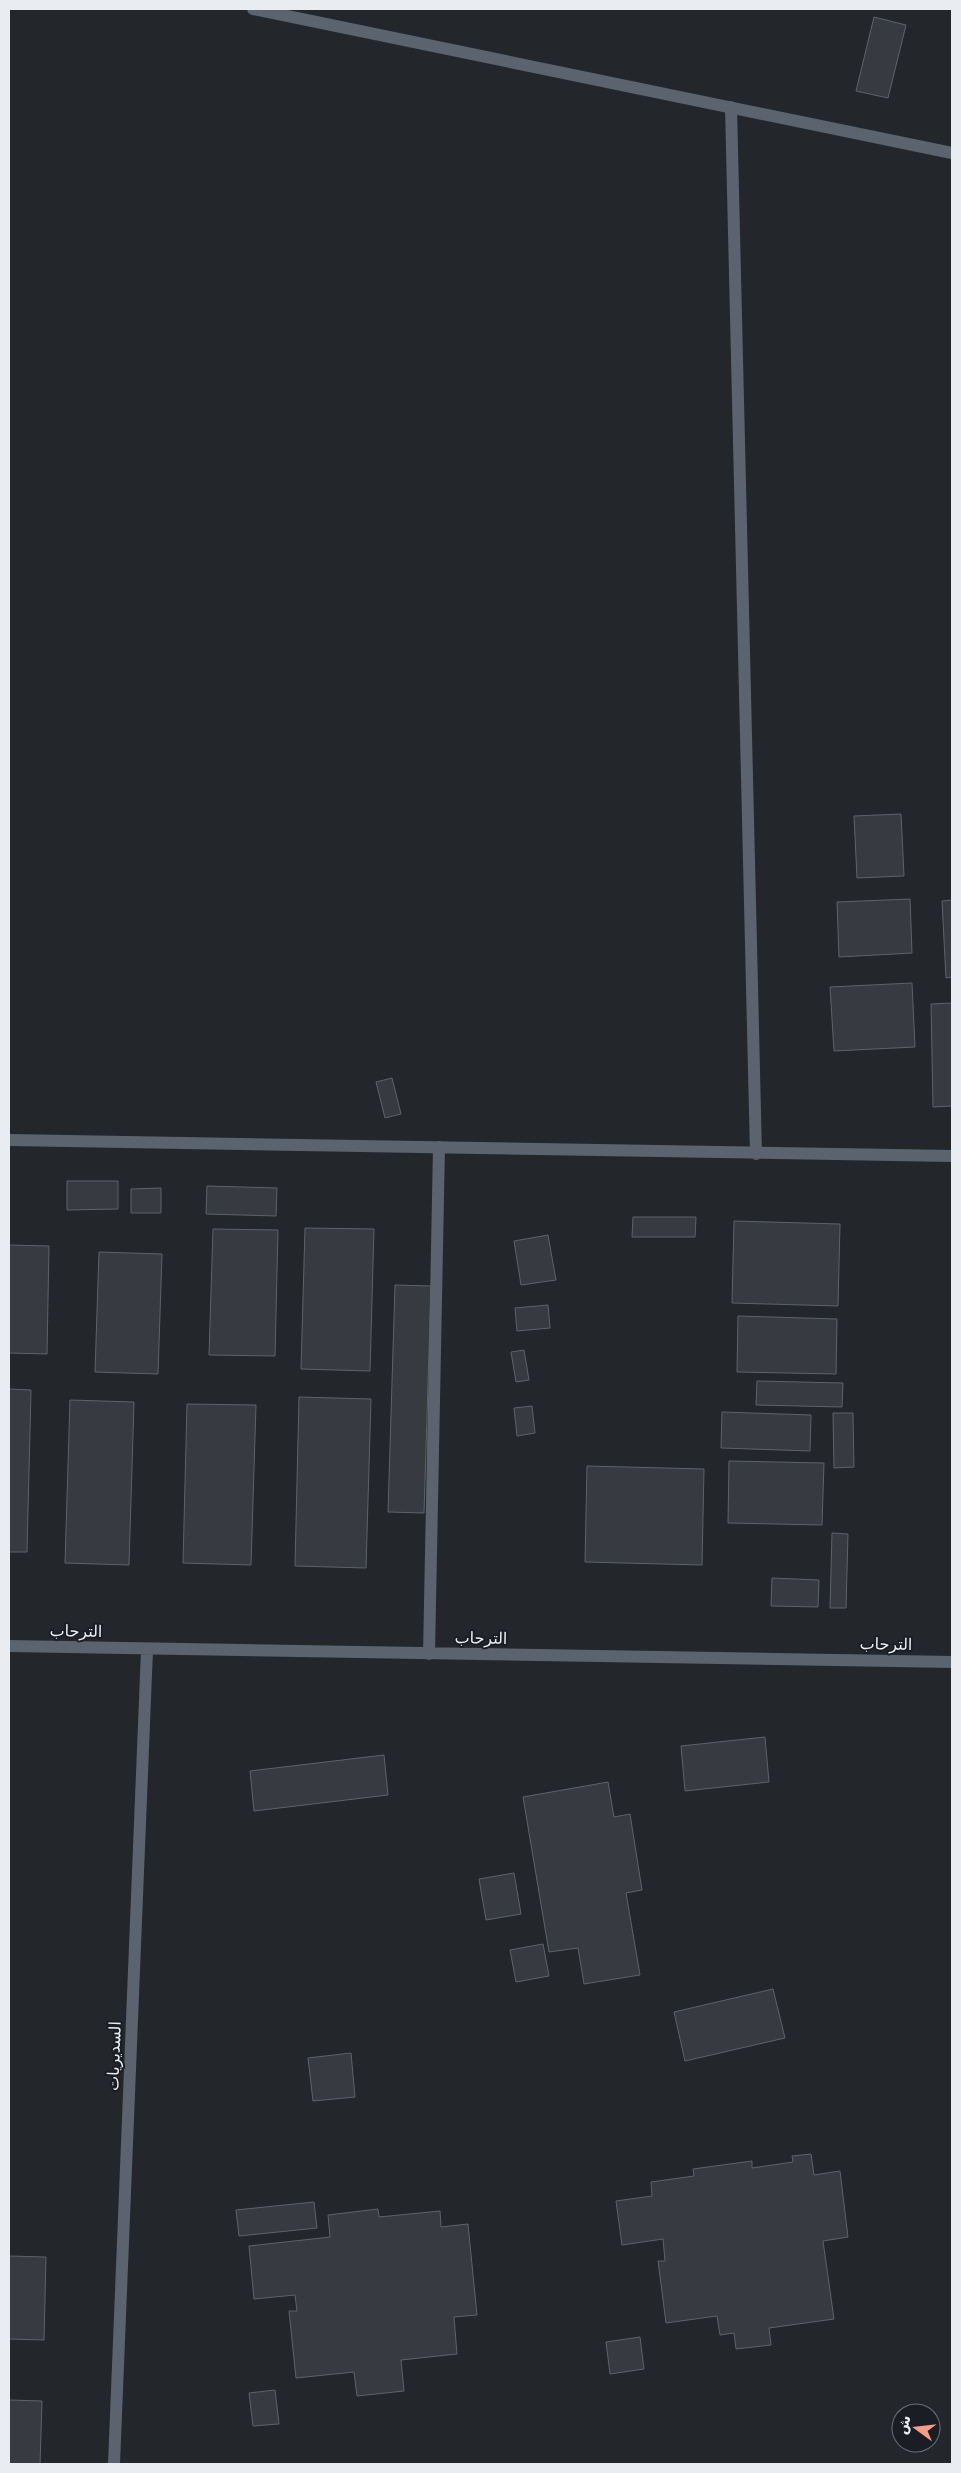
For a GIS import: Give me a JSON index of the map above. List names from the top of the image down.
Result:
{
  "streets": {
    "street": ["الترحاب", "السديريات"]
  },
  "crossings": [
    ["الترحاب", "السديريات"]
  ],
  "north": "left"
}
